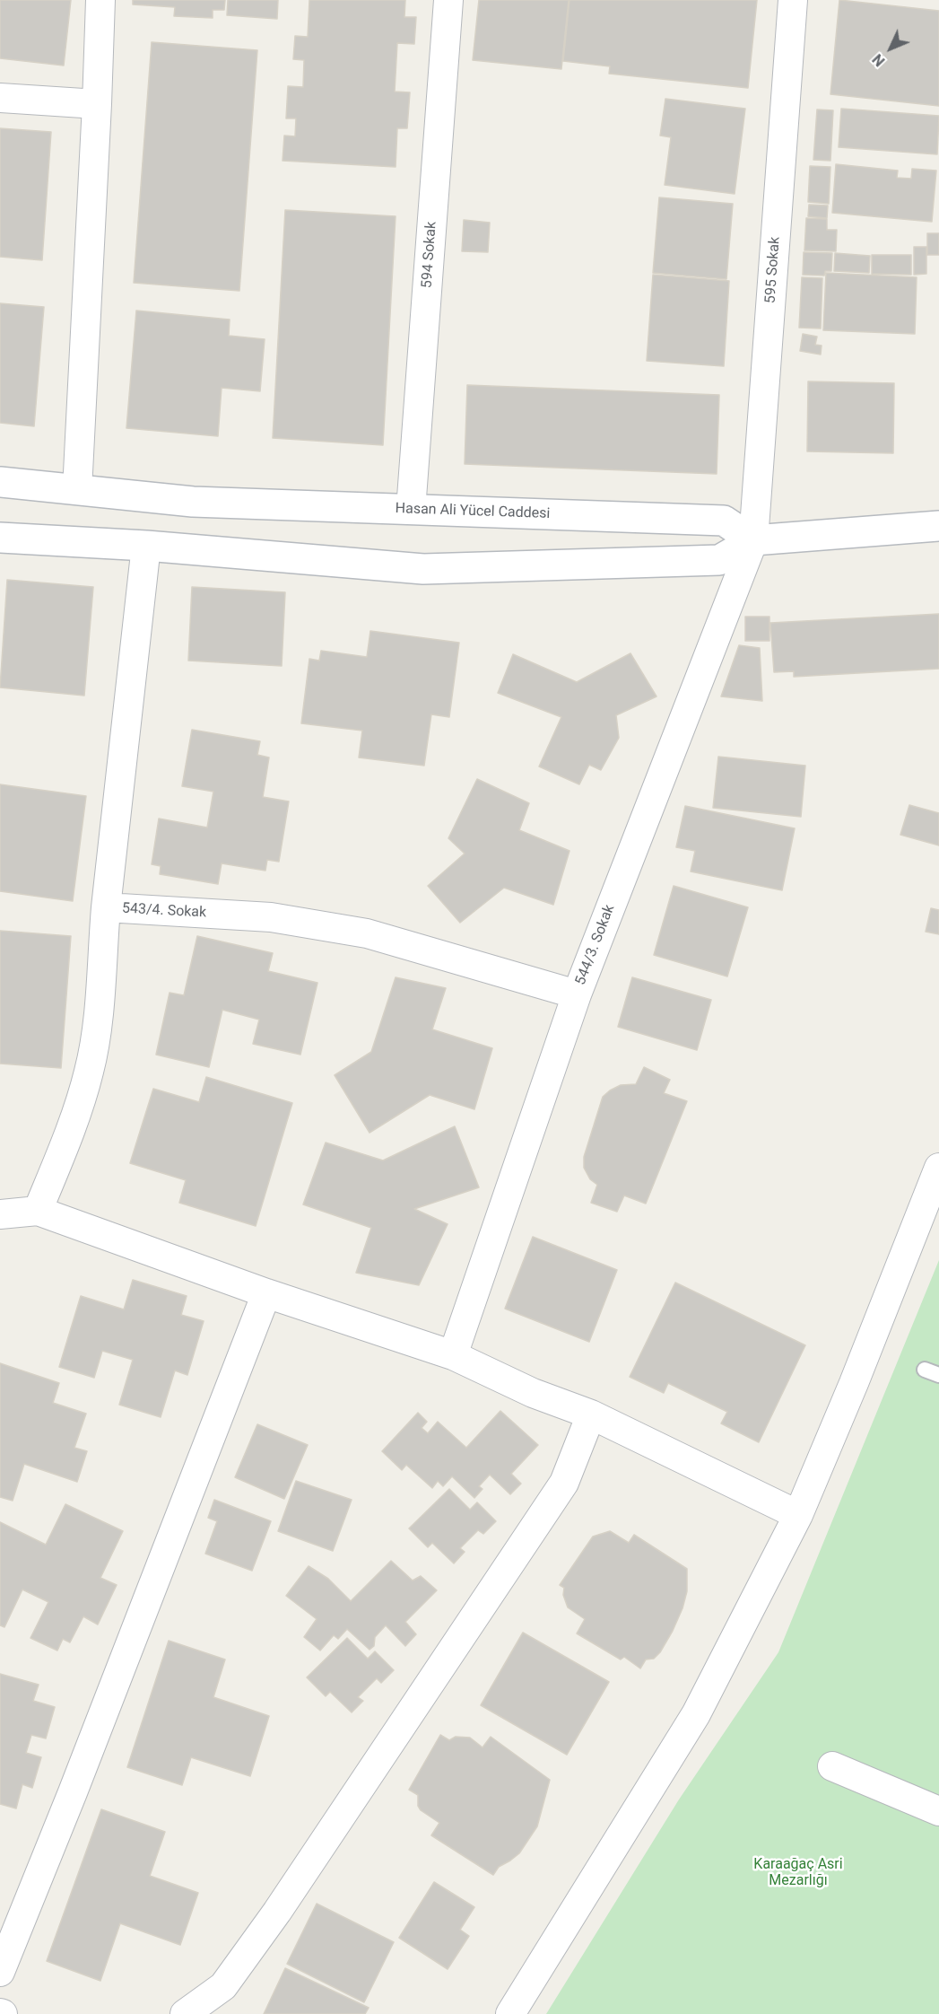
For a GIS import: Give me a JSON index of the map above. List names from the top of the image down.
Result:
{
  "streets": {
    "street": [
      "594 Sokak",
      "595 Sokak",
      "Hasan Ali Yücel Caddesi",
      "543/4. Sokak",
      "544/3. Sokak"
    ]
  },
  "crossings": [
    ["594 Sokak", "Hasan Ali Yücel Caddesi"],
    ["595 Sokak", "Hasan Ali Yücel Caddesi"],
    ["595 Sokak", "544/3. Sokak"],
    ["Hasan Ali Yücel Caddesi", "544/3. Sokak"],
    ["543/4. Sokak", "544/3. Sokak"]
  ],
  "parks": ["Karaağaç Asri Mezarlığı"],
  "north": "bottom left"
}
